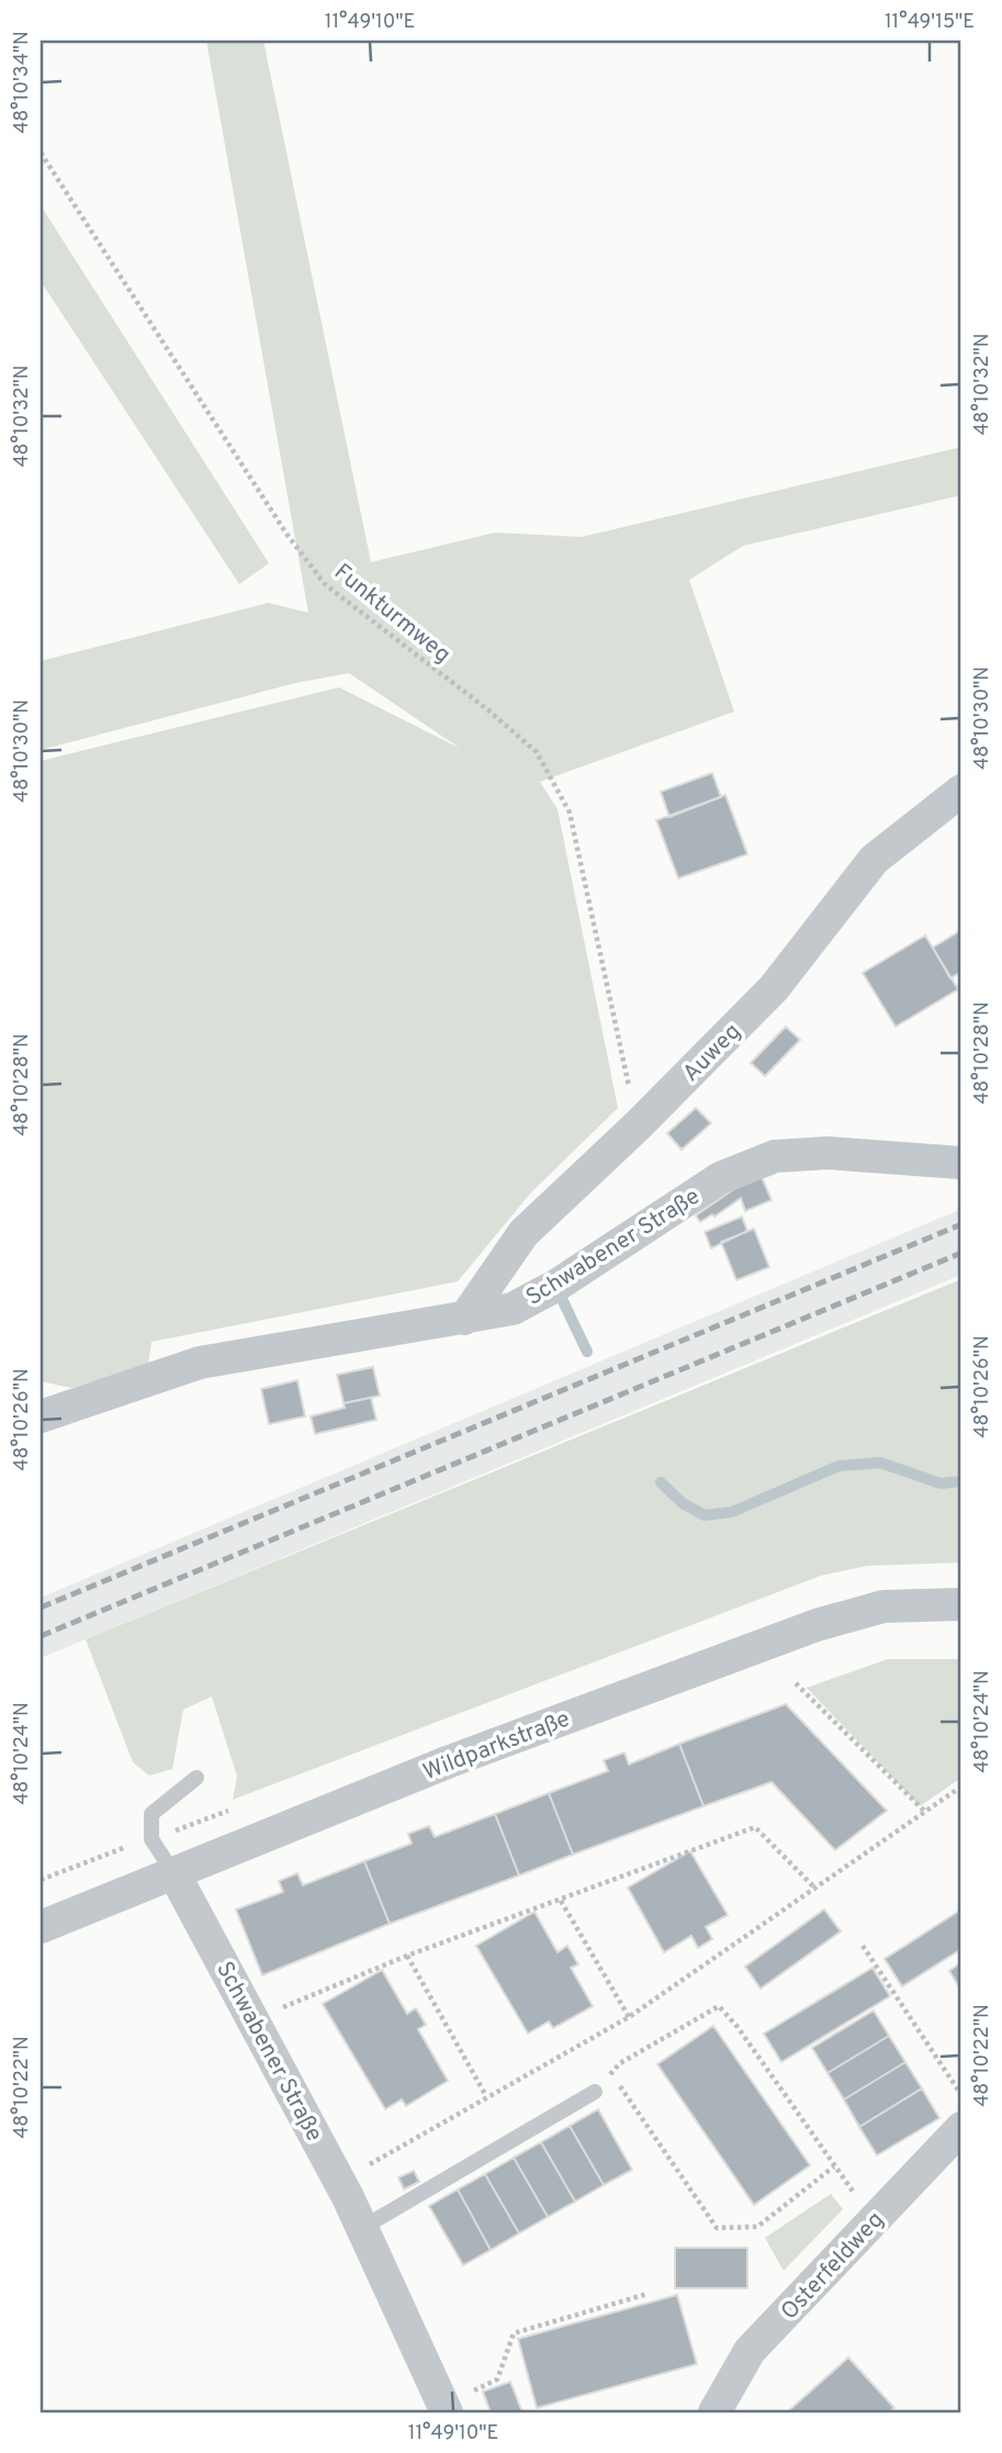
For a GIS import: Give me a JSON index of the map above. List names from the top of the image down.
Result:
{
  "streets": {
    "street": [
      "Auweg",
      "Schwabener Straße",
      "Wildparkstraße",
      "Osterfeldweg"
    ],
    "path": ["Funkturmweg"]
  },
  "crossings": [
    ["Funkturmweg", "Auweg"],
    ["Auweg", "Schwabener Straße"],
    ["Schwabener Straße", "Wildparkstraße"]
  ],
  "coordinates": [
    "11°49'10\"E",
    "11°49'15\"E",
    "48°10'34\"N",
    "48°10'32\"N",
    "48°10'30\"N",
    "48°10'28\"N",
    "48°10'26\"N",
    "48°10'24\"N",
    "48°10'22\"N"
  ]
}
